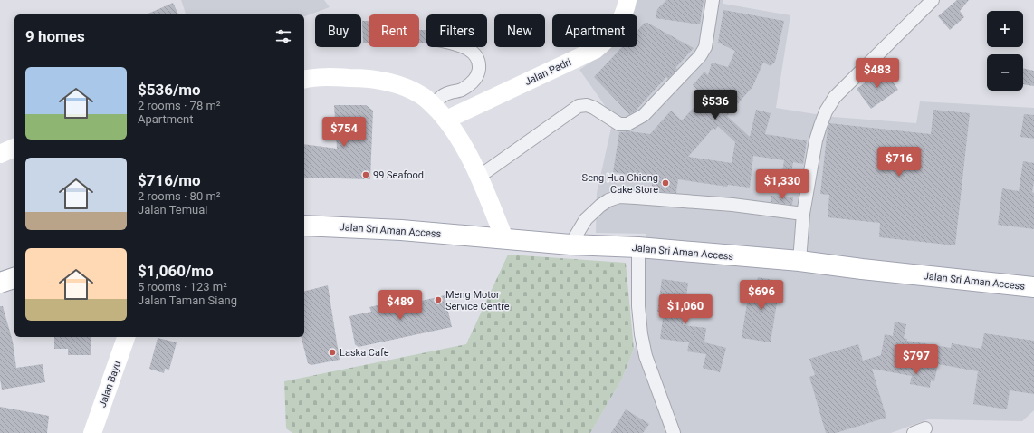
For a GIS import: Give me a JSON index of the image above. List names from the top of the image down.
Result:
{
  "streets": {
    "main road": ["Jalan Sri Aman Access"],
    "street": ["Jalan Padri", "Jalan Bayu"]
  },
  "places": [
    "99 Seafood",
    "Seng Hua Chiong Cake Store",
    "Meng Motor Service Centre",
    "Laska Cafe"
  ],
  "page": {
    "map_buttons": ["+", "−"],
    "chip": [
      "Buy",
      "Rent",
      "Filters",
      "New",
      "Apartment"
    ],
    "heading": "9 homes",
    "price": [
      "$483",
      "$536",
      "$754",
      "$716",
      "$1,330",
      "$696",
      "$489",
      "$1,060",
      "$797"
    ],
    "list": [
      {
        "name": "$536/mo",
        "note": "2 rooms · 78 m² · Apartment"
      },
      {
        "name": "$716/mo",
        "note": "2 rooms · 80 m² · Jalan Temuai"
      },
      {
        "name": "$1,060/mo",
        "note": "5 rooms · 123 m² · Jalan Taman Siang"
      }
    ]
  }
}
